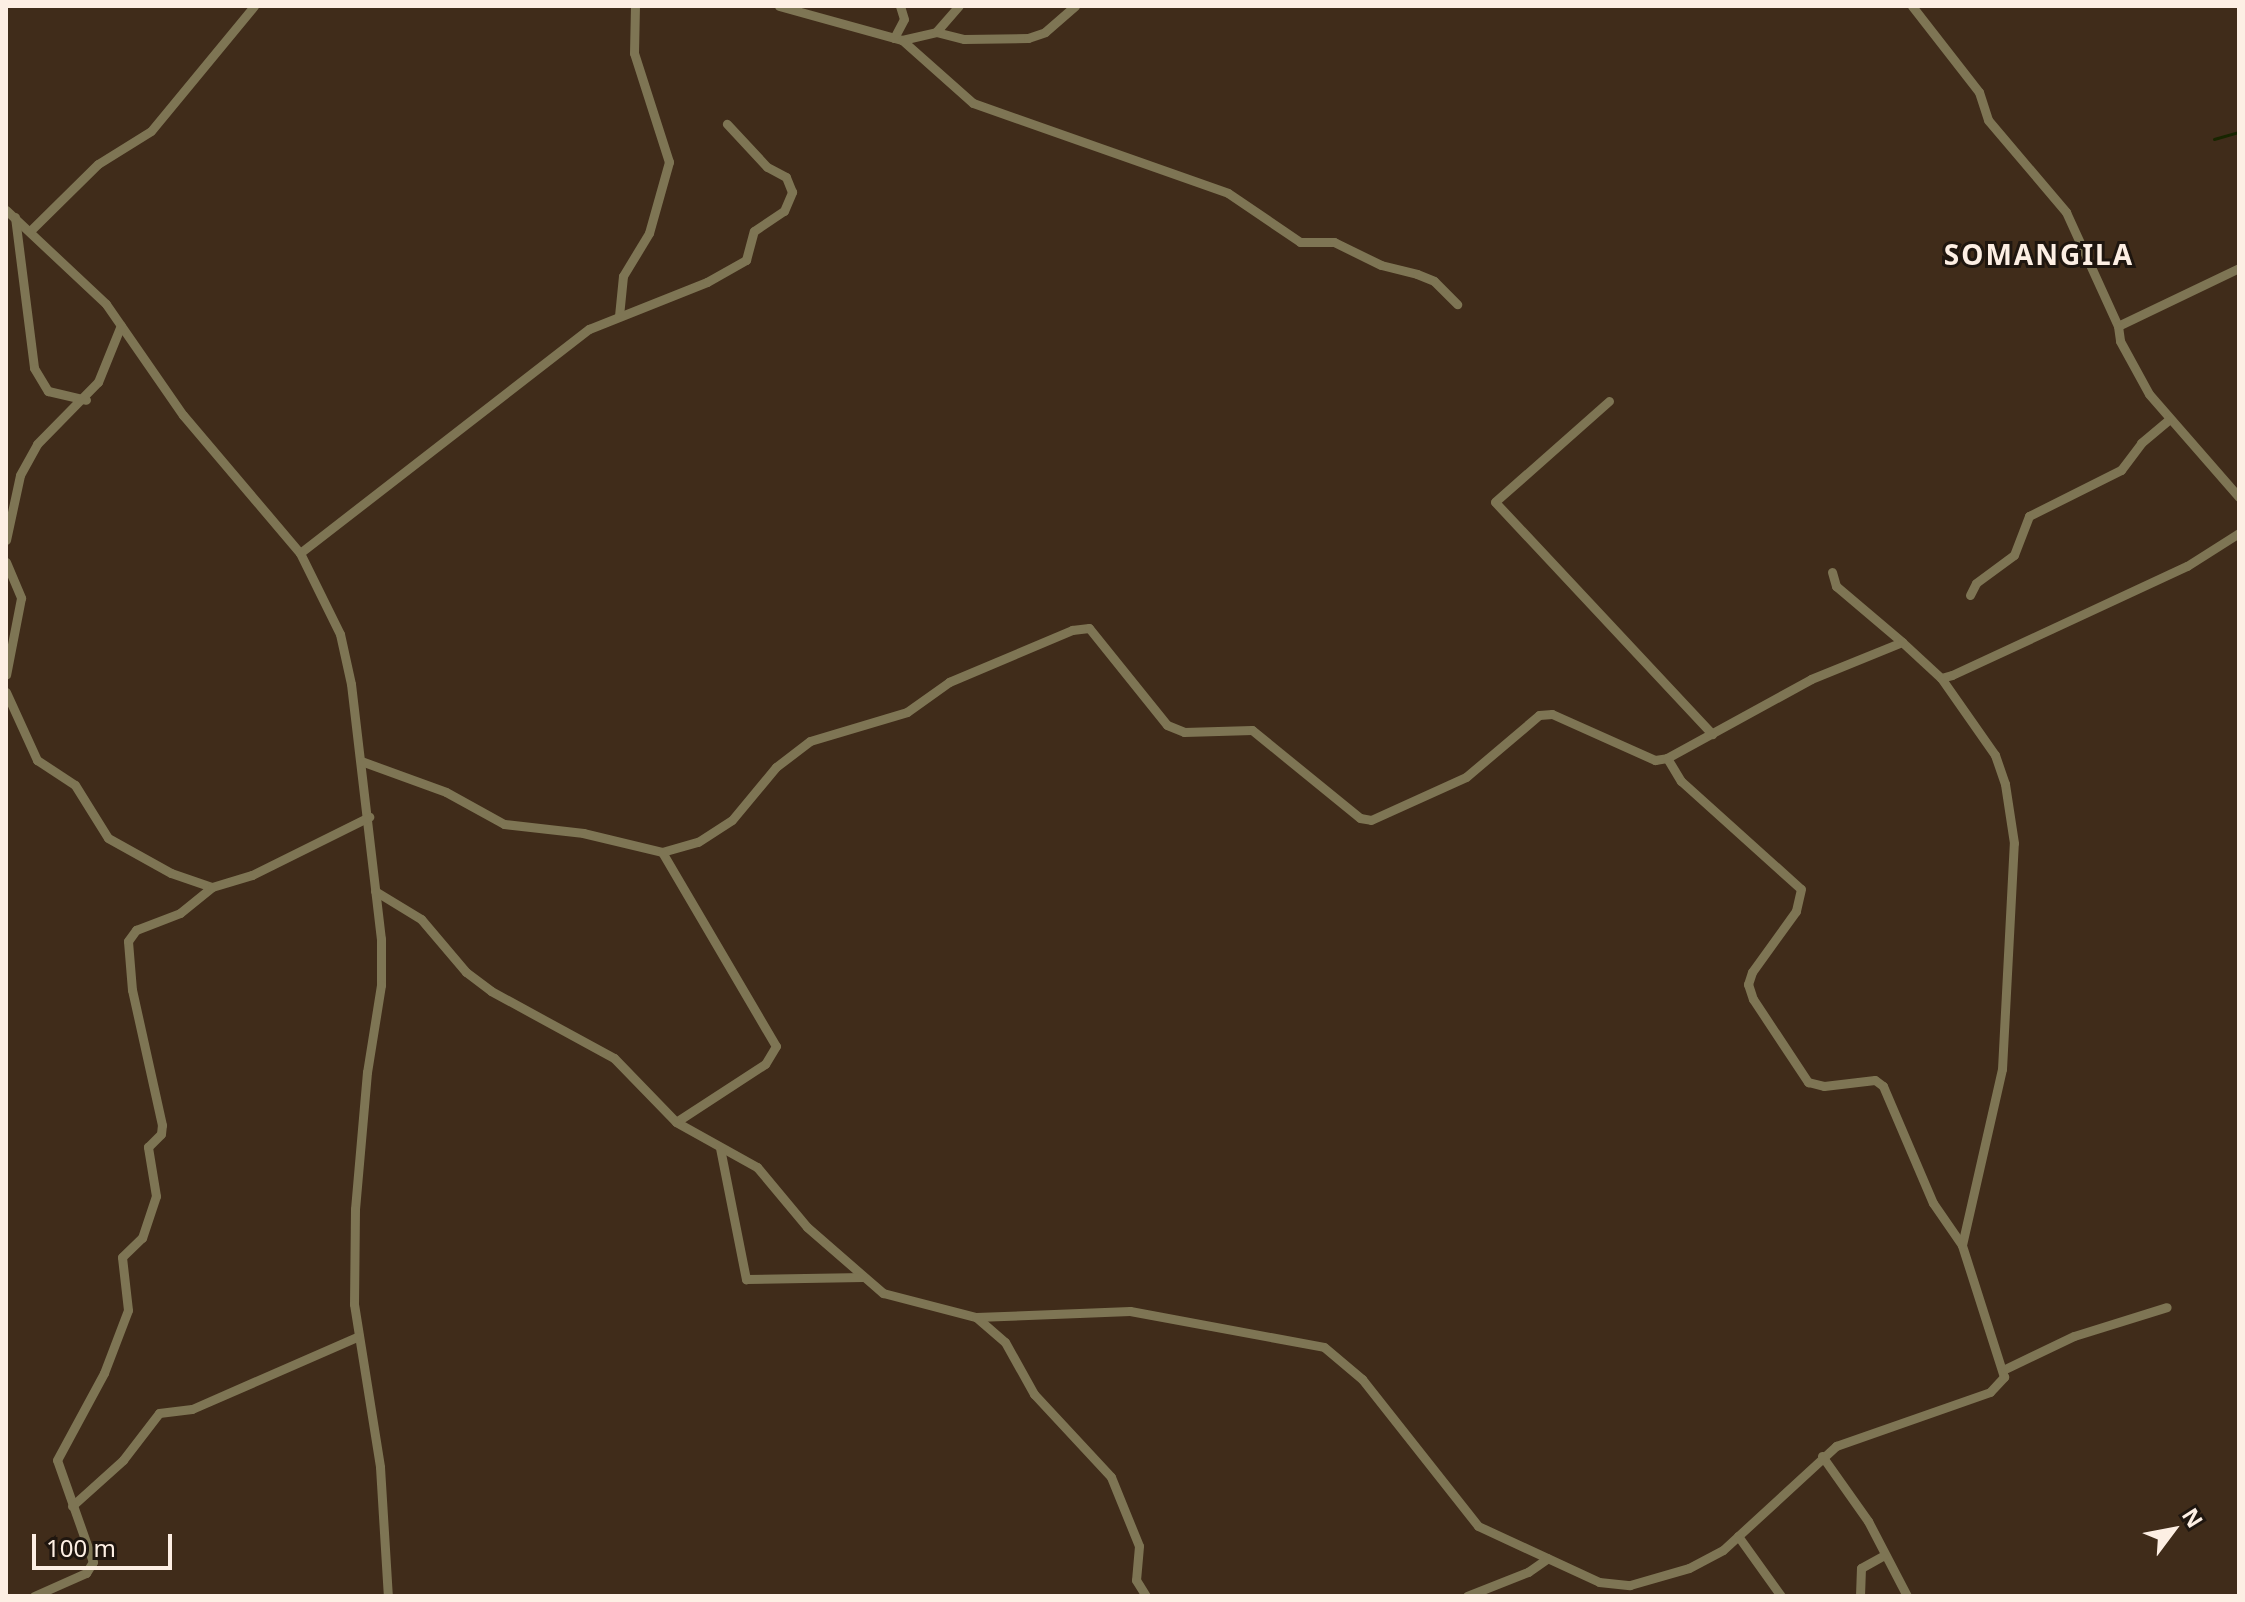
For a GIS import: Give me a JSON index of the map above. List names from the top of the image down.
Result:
{
  "districts": ["SOMANGILA"],
  "scale_bar": "100 m",
  "north": "top right"
}
